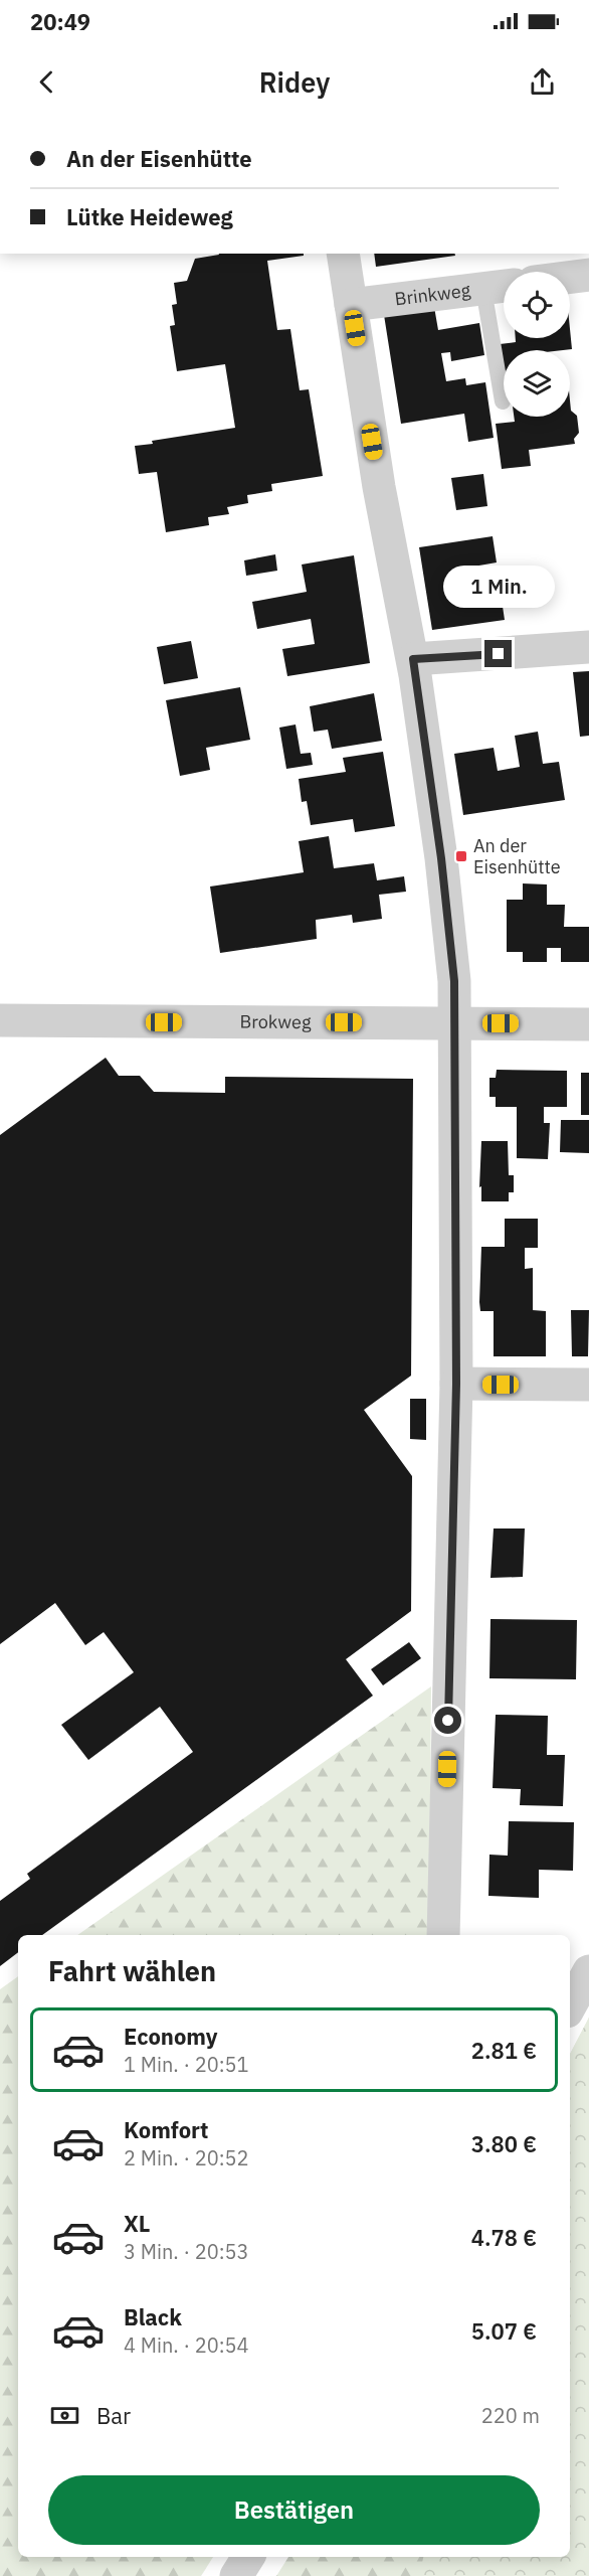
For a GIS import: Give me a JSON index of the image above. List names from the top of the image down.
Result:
{
  "streets": {
    "street": ["Brinkweg", "Brokweg"]
  },
  "places": {
    "transit": ["An der Eisenhütte"]
  },
  "page": {
    "status": "20:49",
    "header": "Ridey",
    "banner": ["An der Eisenhütte", "Lütke Heideweg"],
    "bubble": "1 Min.",
    "heading": "Fahrt wählen",
    "list": [
      {
        "name": "Economy",
        "note": "1 Min. · 20:51",
        "value": "2.81 €"
      },
      {
        "name": "Komfort",
        "note": "2 Min. · 20:52",
        "value": "3.80 €"
      },
      {
        "name": "XL",
        "note": "3 Min. · 20:53",
        "value": "4.78 €"
      },
      {
        "name": "Black",
        "note": "4 Min. · 20:54",
        "value": "5.07 €"
      }
    ],
    "pay": ["Bar", "220 m"],
    "buttons": "Bestätigen"
  }
}
